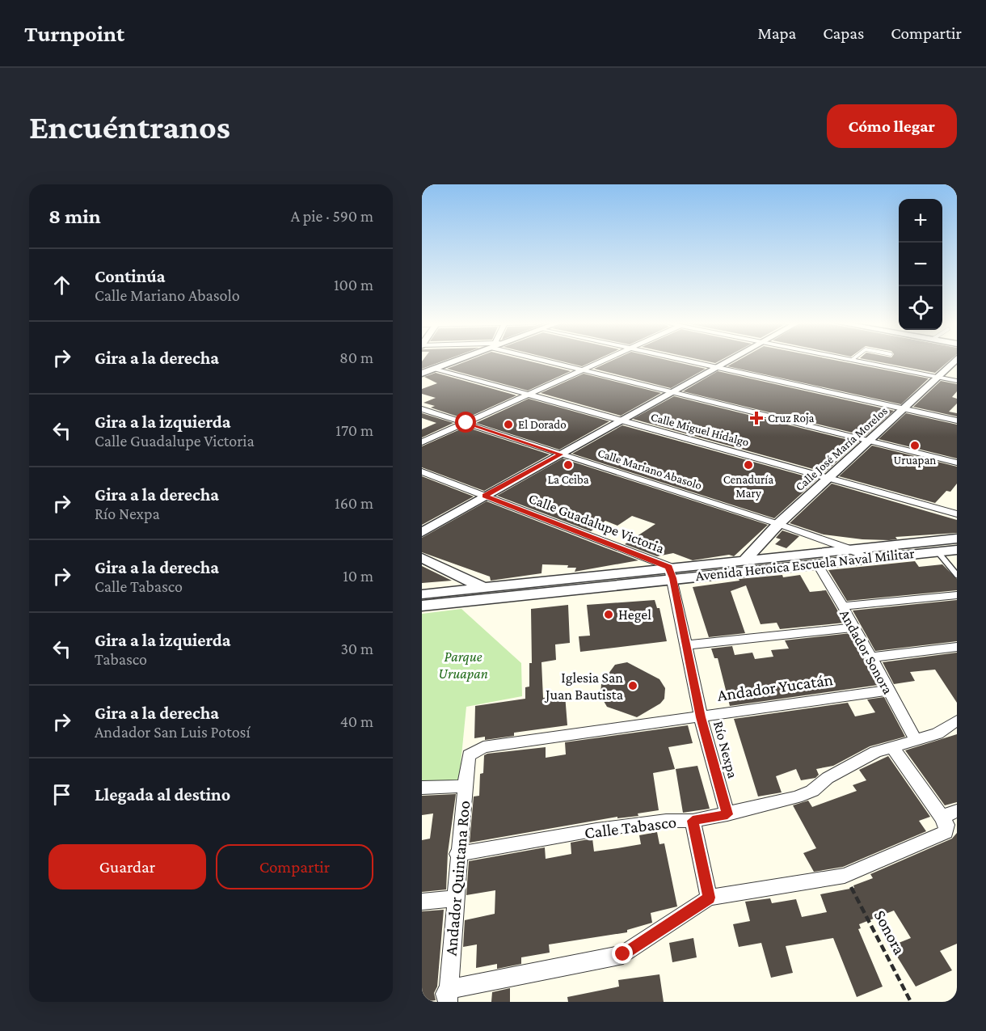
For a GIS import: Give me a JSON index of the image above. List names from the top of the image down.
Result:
{
  "streets": {
    "street": [
      "Calle Miguel Hidalgo",
      "Calle José María Morelos",
      "Calle Mariano Abasolo",
      "Calle Guadalupe Victoria",
      "Avenida Heroica Escuela Naval Militar",
      "Andador Sonora",
      "Andador Yucatán",
      "Río Nexpa",
      "Calle Tabasco",
      "Andador Quintana Roo"
    ],
    "path": ["Sonora"]
  },
  "crossings": [
    ["Calle Miguel Hidalgo", "Calle José María Morelos"],
    ["Calle José María Morelos", "Calle Mariano Abasolo"],
    ["Calle José María Morelos", "Avenida Heroica Escuela Naval Militar"],
    ["Calle Mariano Abasolo", "Avenida Heroica Escuela Naval Militar"],
    ["Calle Guadalupe Victoria", "Avenida Heroica Escuela Naval Militar"],
    ["Calle Guadalupe Victoria", "Río Nexpa"],
    ["Avenida Heroica Escuela Naval Militar", "Andador Sonora"],
    ["Avenida Heroica Escuela Naval Militar", "Río Nexpa"],
    ["Andador Sonora", "Andador Yucatán"],
    ["Andador Sonora", "Calle Tabasco"],
    ["Andador Yucatán", "Río Nexpa"],
    ["Andador Yucatán", "Andador Quintana Roo"],
    ["Río Nexpa", "Calle Tabasco"],
    ["Calle Tabasco", "Andador Quintana Roo"]
  ],
  "parks": ["Parque Uruapan"],
  "places": {
    "health": ["Cruz Roja"],
    "other": [
      "El Dorado",
      "Uruapan",
      "La Ceiba",
      "Cenaduría Mary",
      "Hegel",
      "Iglesia San Juan Bautista"
    ]
  },
  "page": {
    "header": "Turnpoint",
    "nav": ["Mapa", "Capas", "Compartir"],
    "buttons": [
      "Cómo llegar",
      ["Guardar", "Compartir"]
    ],
    "title": "Encuéntranos",
    "heading": ["8 min", "A pie · 590 m"],
    "map_buttons": ["+", "−"],
    "list": [
      ["Continúa", "Calle Mariano Abasolo", "100 m"],
      ["Gira a la derecha", "80 m"],
      ["Gira a la izquierda", "Calle Guadalupe Victoria", "170 m"],
      ["Gira a la derecha", "Río Nexpa", "160 m"],
      ["Gira a la derecha", "Calle Tabasco", "10 m"],
      ["Gira a la izquierda", "Tabasco", "30 m"],
      ["Gira a la derecha", "Andador San Luis Potosí", "40 m"],
      "Llegada al destino"
    ]
  }
}
